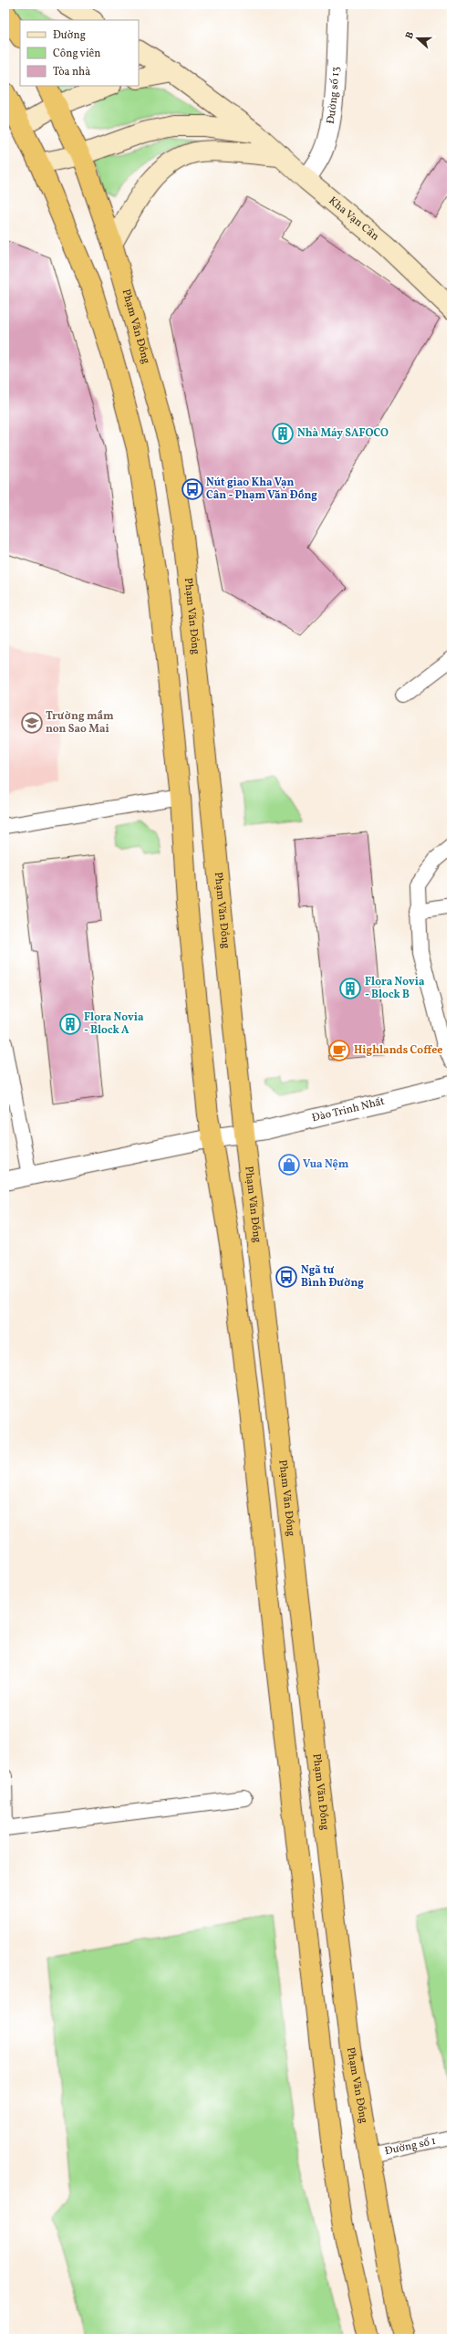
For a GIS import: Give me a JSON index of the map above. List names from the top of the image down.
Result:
{
  "streets": {
    "highway": ["Phạm Văn Đồng"],
    "main road": ["Kha Vạn Cân"],
    "street": ["Đường số 13", "Đào Trinh Nhất", "Đường số 1"]
  },
  "crossings": [
    ["Đường số 13", "Kha Vạn Cân"],
    ["Phạm Văn Đồng", "Đào Trinh Nhất"],
    ["Phạm Văn Đồng", "Đường số 1"]
  ],
  "places": {
    "building": ["Nhà Máy SAFOCO", "Flora Novia - Block B", "Flora Novia - Block A"],
    "bus stop": ["Nút giao Kha Vạn Cân - Phạm Văn Đồng", "Ngã tư Bình Đường"],
    "school or university": ["Trường mầm non Sao Mai"],
    "cafe": ["Highlands Coffee"],
    "shop": ["Vua Nệm"]
  },
  "legend": ["Đường", "Công viên", "Tòa nhà"],
  "north": "left"
}
